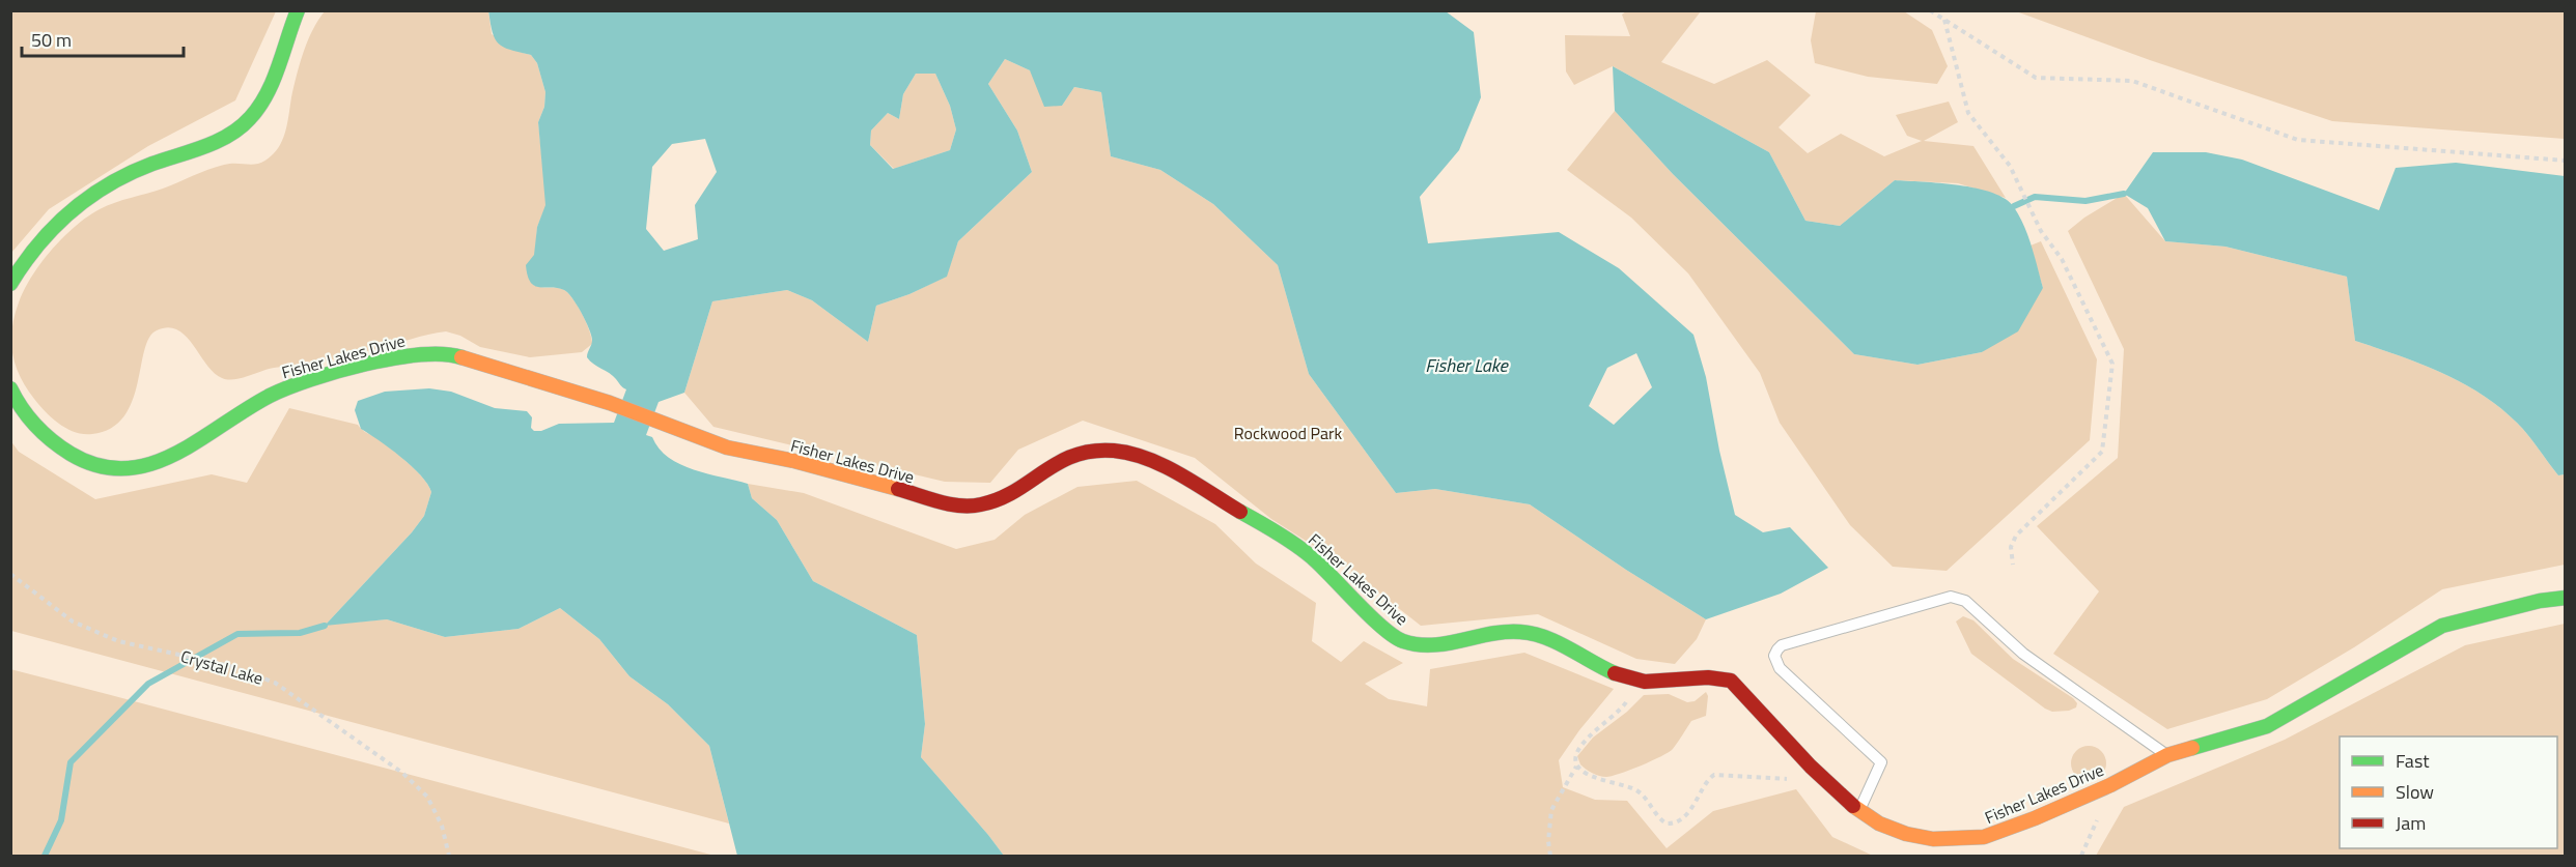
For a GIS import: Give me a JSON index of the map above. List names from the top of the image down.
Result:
{
  "streets": {
    "street": ["Fisher Lakes Drive"],
    "path": ["Crystal Lake"]
  },
  "water": ["Fisher Lake"],
  "parks": ["Rockwood Park"],
  "legend": ["Fast", "Slow", "Jam"],
  "scale_bar": "50 m"
}
